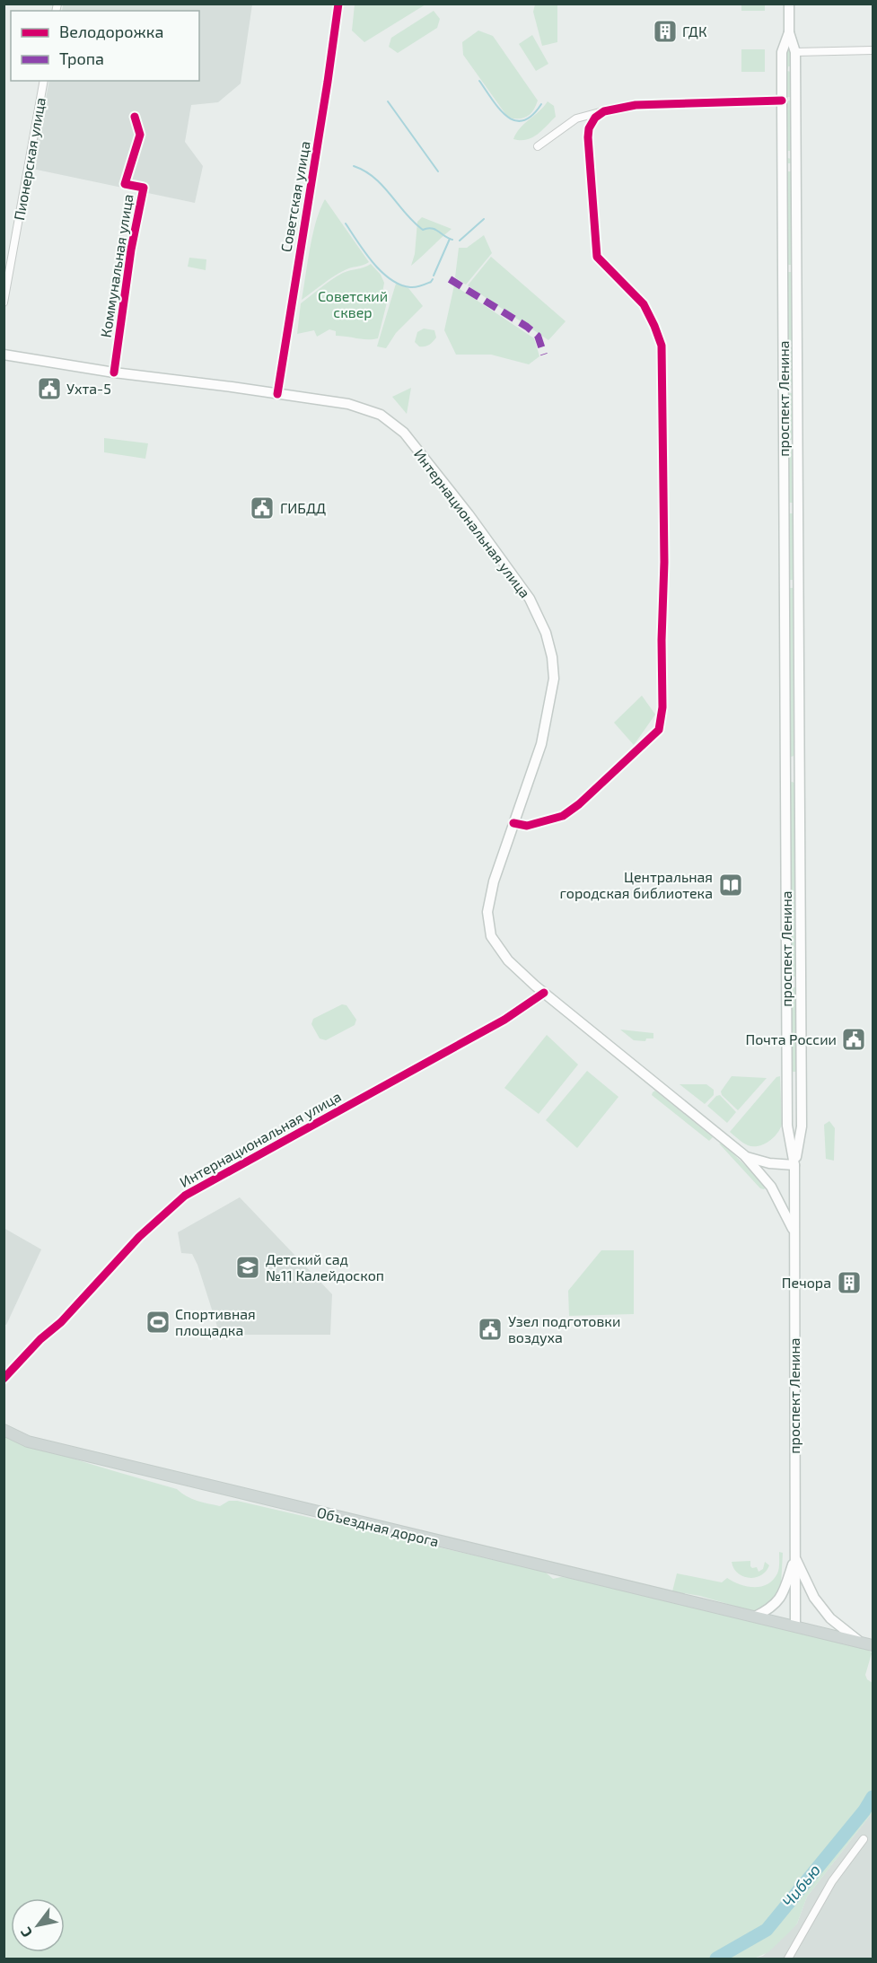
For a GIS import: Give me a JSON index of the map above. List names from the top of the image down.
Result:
{
  "streets": {
    "main road": ["проспект Ленина", "Интернациональная улица", "Объездная дорога"],
    "street": ["Пионерская улица", "Советская улица", "Коммунальная улица"]
  },
  "crossings": [
    ["Советская улица", "Интернациональная улица"],
    ["Коммунальная улица", "Интернациональная улица"],
    ["проспект Ленина", "Интернациональная улица"],
    ["проспект Ленина", "Объездная дорога"]
  ],
  "water": ["Чибью"],
  "parks": ["Советский сквер"],
  "places": {
    "building": ["ГДК", "Печора"],
    "public building": [
      "Ухта-5",
      "ГИБДД",
      "Почта России",
      "Узел подготовки воздуха"
    ],
    "library": ["Центральная городская библиотека"],
    "school or university": ["Детский сад №11 Калейдоскоп"],
    "sports": ["Спортивная площадка"]
  },
  "legend": ["Велодорожка", "Тропа"],
  "north": "bottom left"
}
